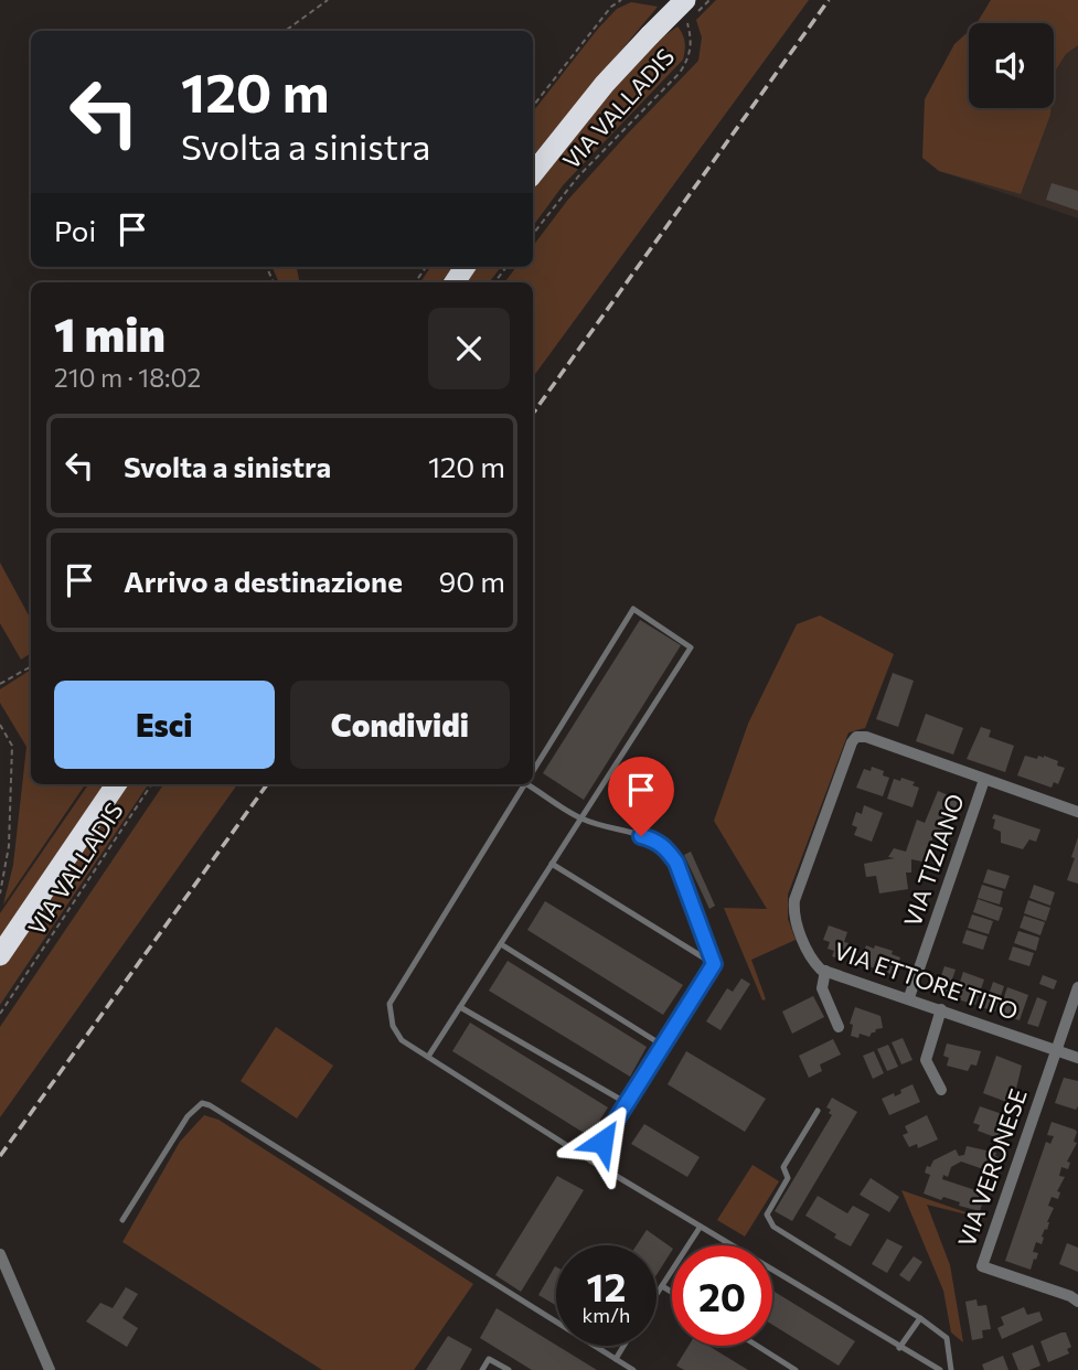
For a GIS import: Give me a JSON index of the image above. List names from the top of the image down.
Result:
{
  "streets": {
    "street": ["VIA TIZIANO", "VIA ETTORE TITO", "VIA VERONESE"],
    "path": ["VIA VALLADIS"]
  },
  "crossings": [
    ["VIA TIZIANO", "VIA ETTORE TITO"],
    ["VIA ETTORE TITO", "VIA VERONESE"]
  ],
  "page": {
    "turn": ["120 m", "Svolta a sinistra"],
    "then": "Poi",
    "heading": ["1 min", "210 m · 18:02"],
    "list": [
      {
        "name": "Svolta a sinistra",
        "value": "120 m"
      },
      {
        "name": "Arrivo a destinazione",
        "value": "90 m"
      }
    ],
    "buttons": ["Esci", "Condividi"],
    "speed": "12 km/h",
    "limit": "20"
  }
}
